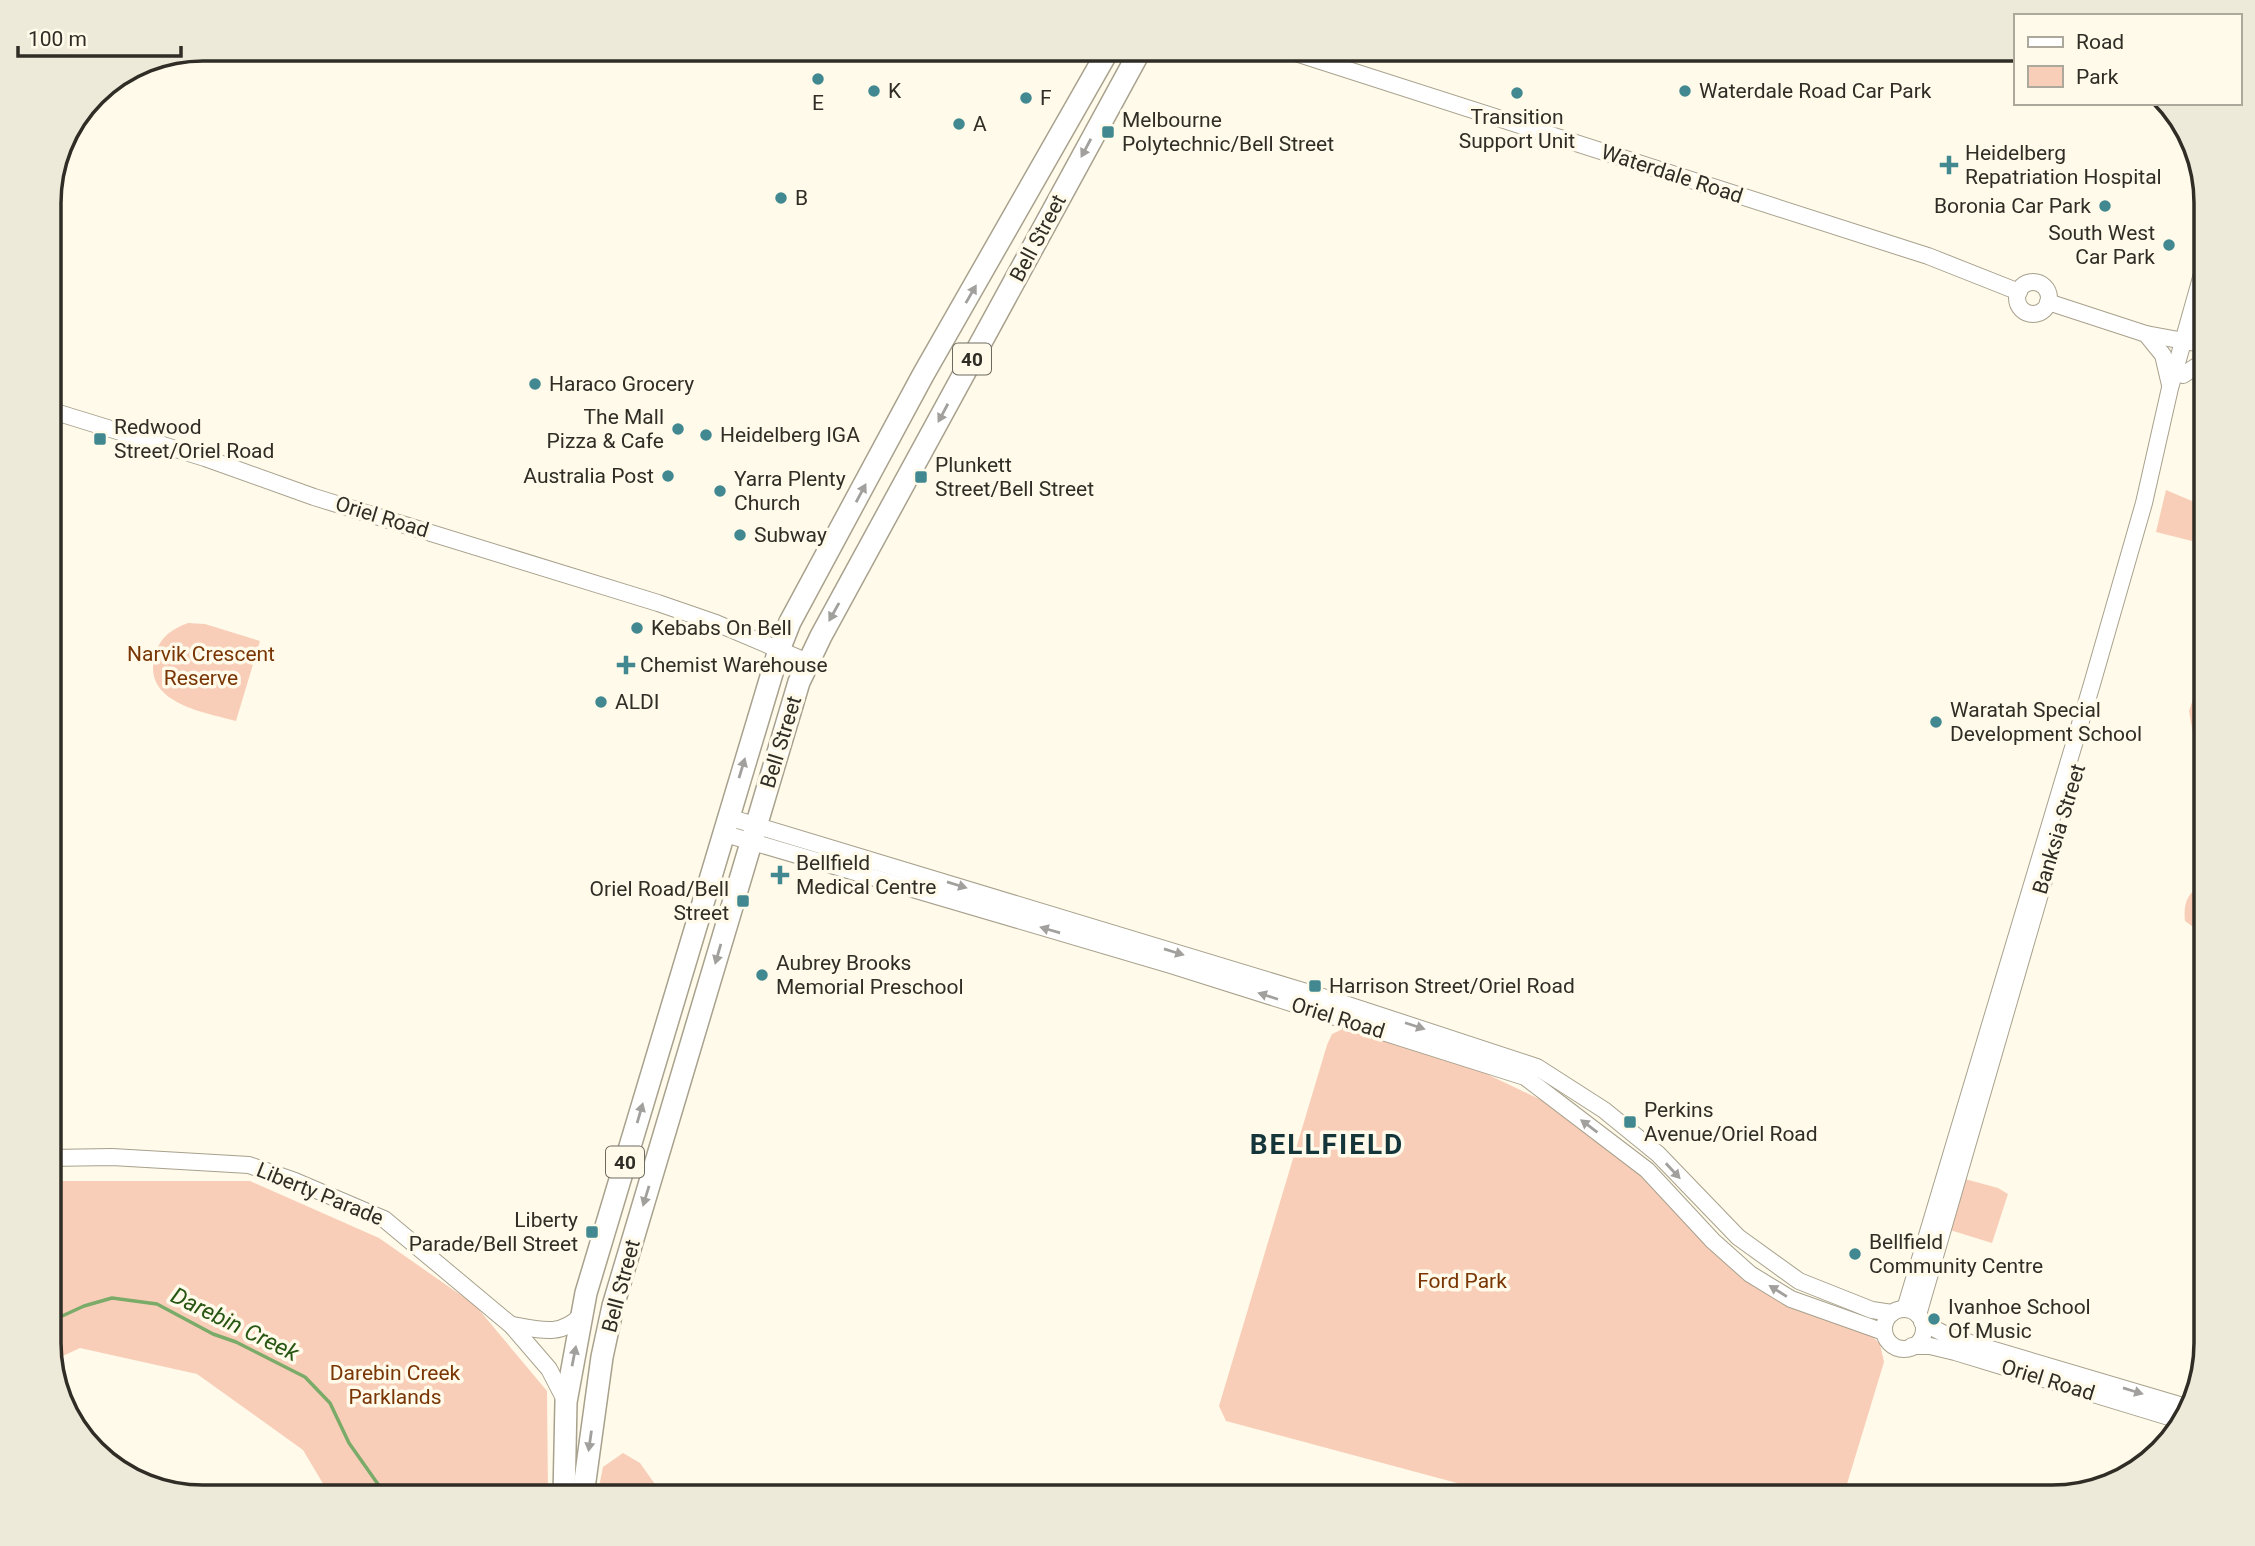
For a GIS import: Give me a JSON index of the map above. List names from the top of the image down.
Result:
{
  "streets": {
    "highway": ["Bell Street", "40"],
    "street": [
      "Waterdale Road",
      "Oriel Road",
      "Banksia Street",
      "Liberty Parade"
    ]
  },
  "crossings": [
    ["Bell Street", "Oriel Road"],
    ["Bell Street", "Liberty Parade"],
    ["Oriel Road", "Banksia Street"]
  ],
  "districts": ["BELLFIELD"],
  "water": ["Darebin Creek"],
  "parks": ["Narvik Crescent Reserve", "Ford Park", "Darebin Creek Parklands"],
  "places": {
    "other": [
      "E",
      "K",
      "Waterdale Road Car Park",
      "Transition Support Unit",
      "F",
      "A",
      "B",
      "Boronia Car Park",
      "South West Car Park",
      "Haraco Grocery",
      "The Mall Pizza & Cafe",
      "Heidelberg IGA",
      "Australia Post",
      "Yarra Plenty Church",
      "Subway",
      "Kebabs On Bell",
      "ALDI",
      "Waratah Special Development School",
      "Aubrey Brooks Memorial Preschool",
      "Bellfield Community Centre",
      "Ivanhoe School Of Music"
    ],
    "transit": [
      "Melbourne Polytechnic/Bell Street",
      "Redwood Street/Oriel Road",
      "Plunkett Street/Bell Street",
      "Oriel Road/Bell Street",
      "Harrison Street/Oriel Road",
      "Perkins Avenue/Oriel Road",
      "Liberty Parade/Bell Street"
    ],
    "health": ["Heidelberg Repatriation Hospital", "Chemist Warehouse", "Bellfield Medical Centre"]
  },
  "legend": ["Road", "Park"],
  "scale_bar": "100 m"
}
